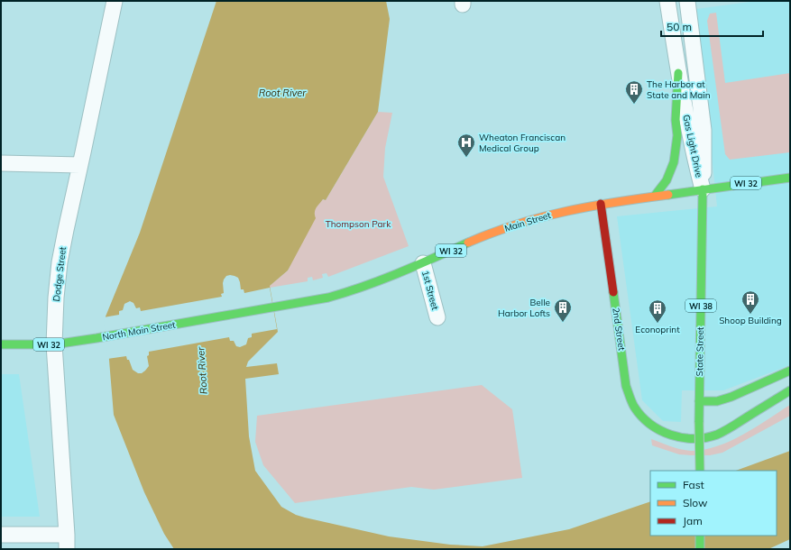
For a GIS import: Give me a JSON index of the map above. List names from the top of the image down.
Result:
{
  "streets": {
    "main road": [
      "WI 32",
      "Main Street",
      "WI 38",
      "2nd Street",
      "North Main Street",
      "State Street"
    ],
    "street": ["Gas Light Drive", "Dodge Street", "1st Street"]
  },
  "crossings": [
    ["Gas Light Drive", "Main Street"],
    ["Gas Light Drive", "State Street"],
    ["Main Street", "1st Street"],
    ["Main Street", "2nd Street"],
    ["Main Street", "North Main Street"],
    ["Main Street", "State Street"],
    ["Dodge Street", "North Main Street"]
  ],
  "water": ["Root River"],
  "parks": ["Thompson Park"],
  "places": {
    "building": [
      "The Harbor at State and Main",
      "Shoop Building",
      "Belle Harbor Lofts",
      "Econoprint"
    ],
    "hospital": ["Wheaton Franciscan Medical Group"]
  },
  "legend": ["Fast", "Slow", "Jam"],
  "scale_bar": "50 m"
}
